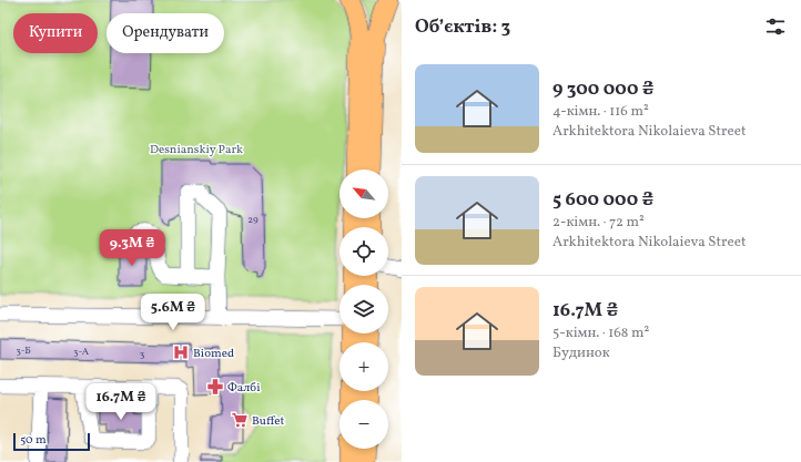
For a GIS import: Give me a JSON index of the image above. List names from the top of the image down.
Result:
{
  "parks": ["Desnianskiy Park"],
  "places": {
    "hospital": ["Biomed"],
    "pharmacy": ["Фалбі"],
    "supermarket": ["Buffet"]
  },
  "house_numbers": [
    "29",
    "3-Б",
    "3-А",
    "3"
  ],
  "scale_bar": "50 m",
  "north": "top left",
  "page": {
    "heading": "Об’єктів: 3",
    "chip": ["Купити", "Орендувати"],
    "list": [
      {
        "name": "9 300 000 ₴",
        "note": "4-кімн. · 116 m² · Arkhitektora Nikolaieva Street"
      },
      {
        "name": "5 600 000 ₴",
        "note": "2-кімн. · 72 m² · Arkhitektora Nikolaieva Street"
      },
      {
        "name": "16.7M ₴",
        "note": "5-кімн. · 168 m² · Будинок"
      }
    ],
    "map_buttons": ["+", "−"],
    "price": ["9.3M ₴", "5.6M ₴", "16.7M ₴"],
    "scale": "50 m"
  }
}
